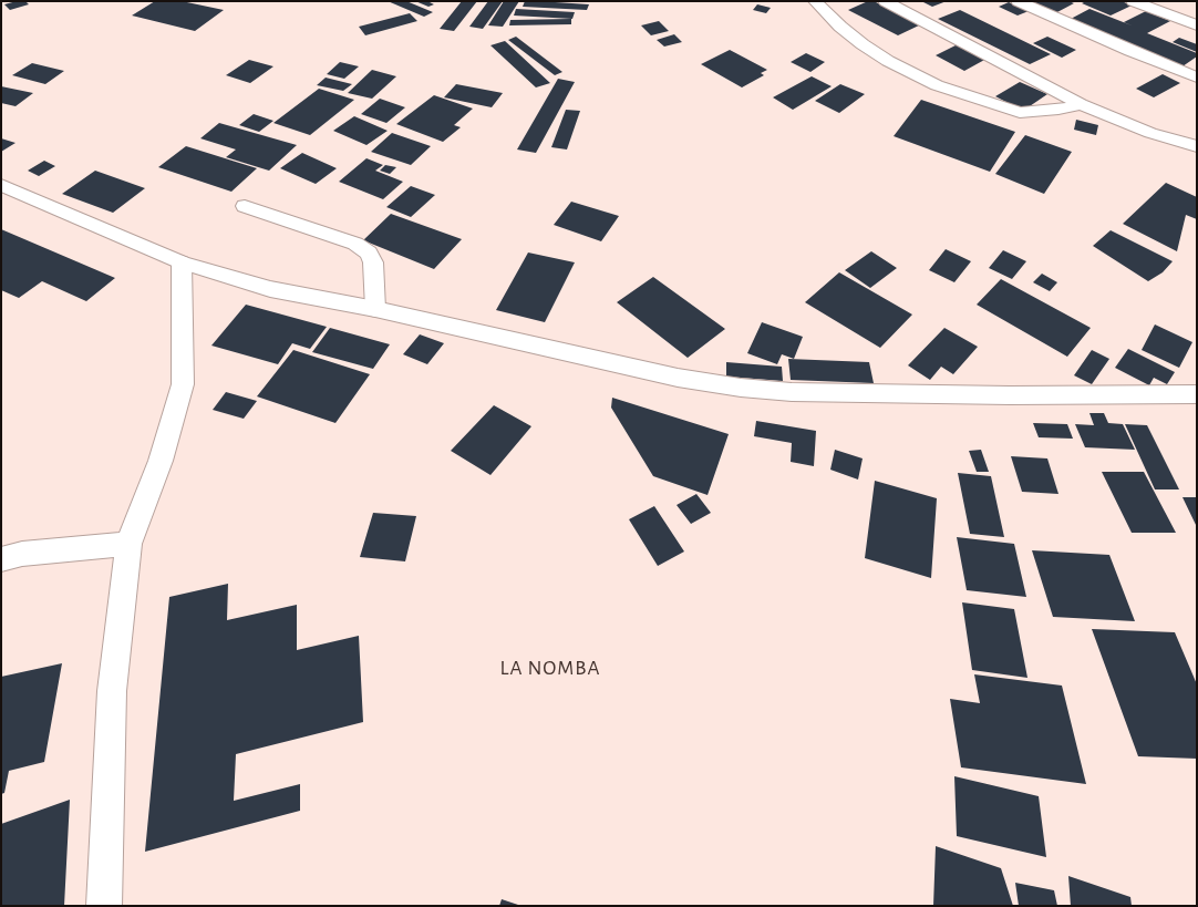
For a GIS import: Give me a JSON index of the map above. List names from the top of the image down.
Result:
{
  "districts": ["LA NOMBA"]
}
